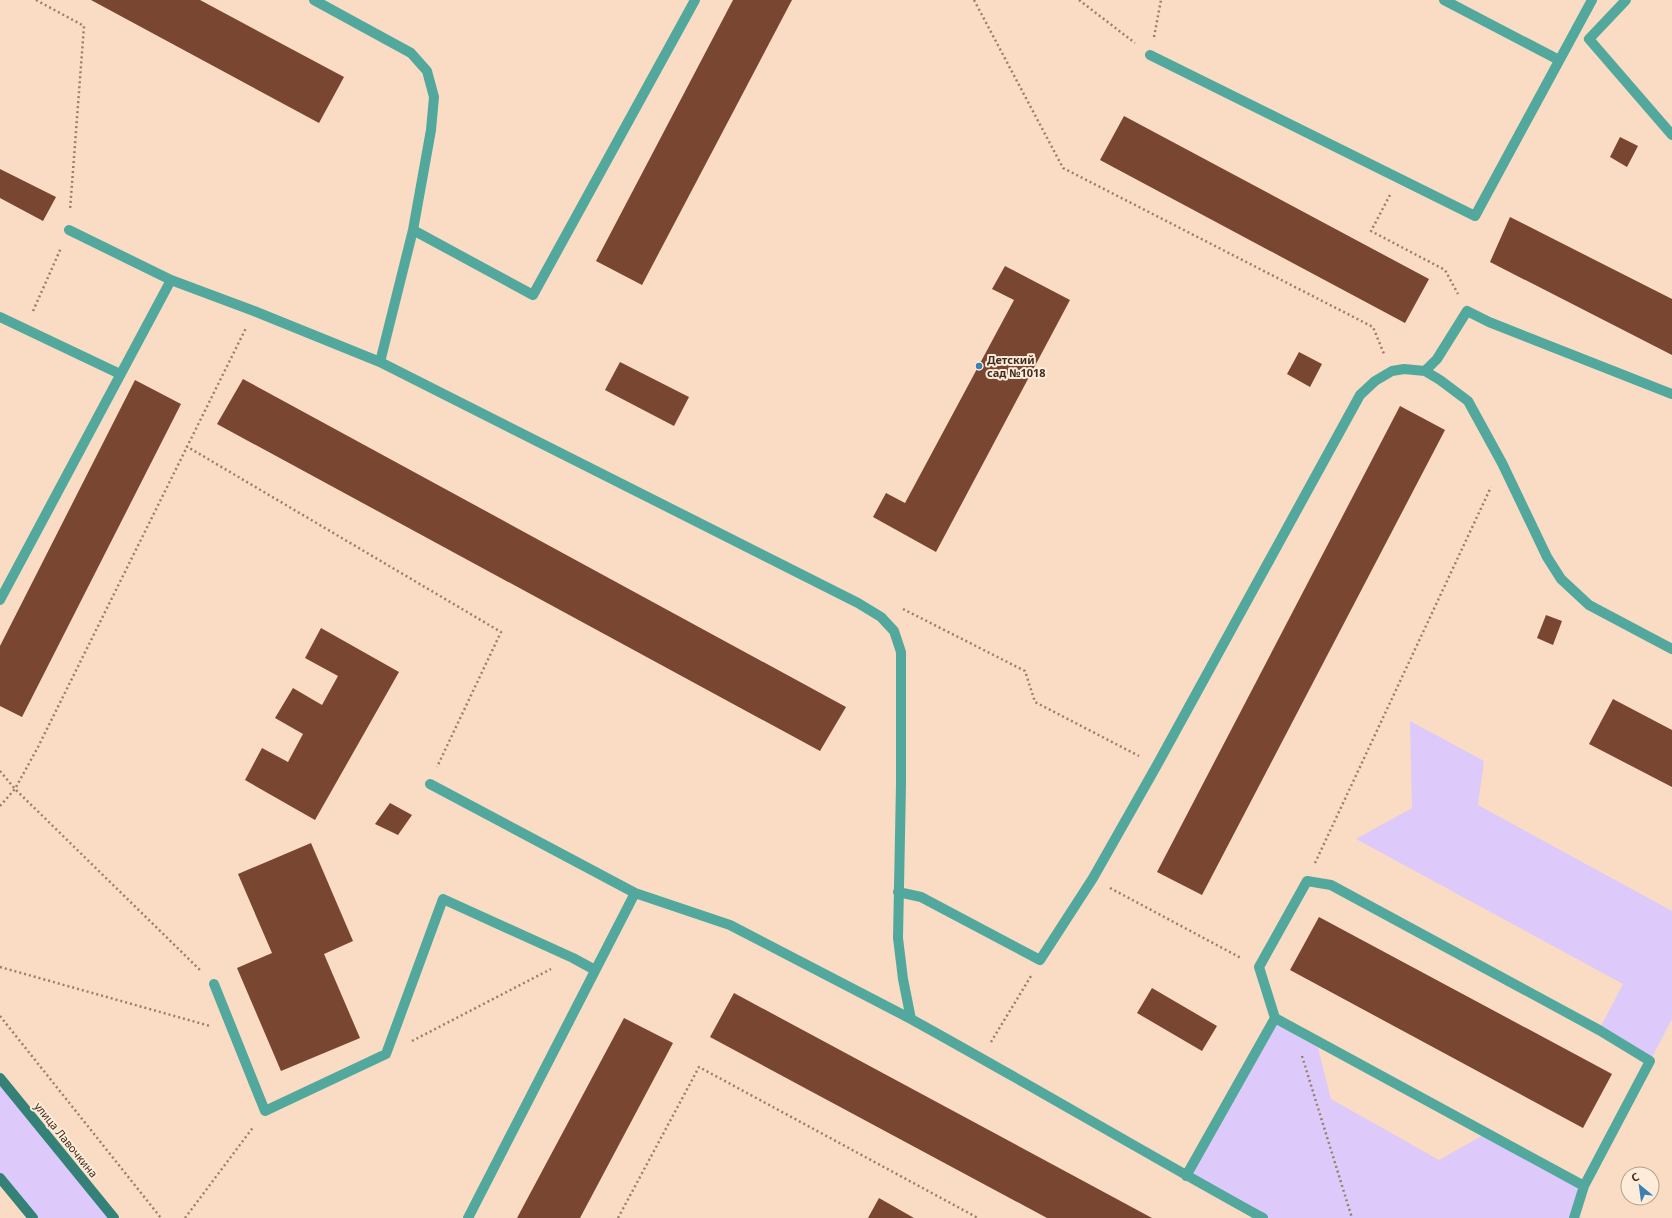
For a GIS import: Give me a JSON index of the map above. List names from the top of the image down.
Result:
{
  "streets": {
    "main road": ["улица Лавочкина"]
  },
  "places": ["Детский сад №1018"],
  "north": "top left"
}
